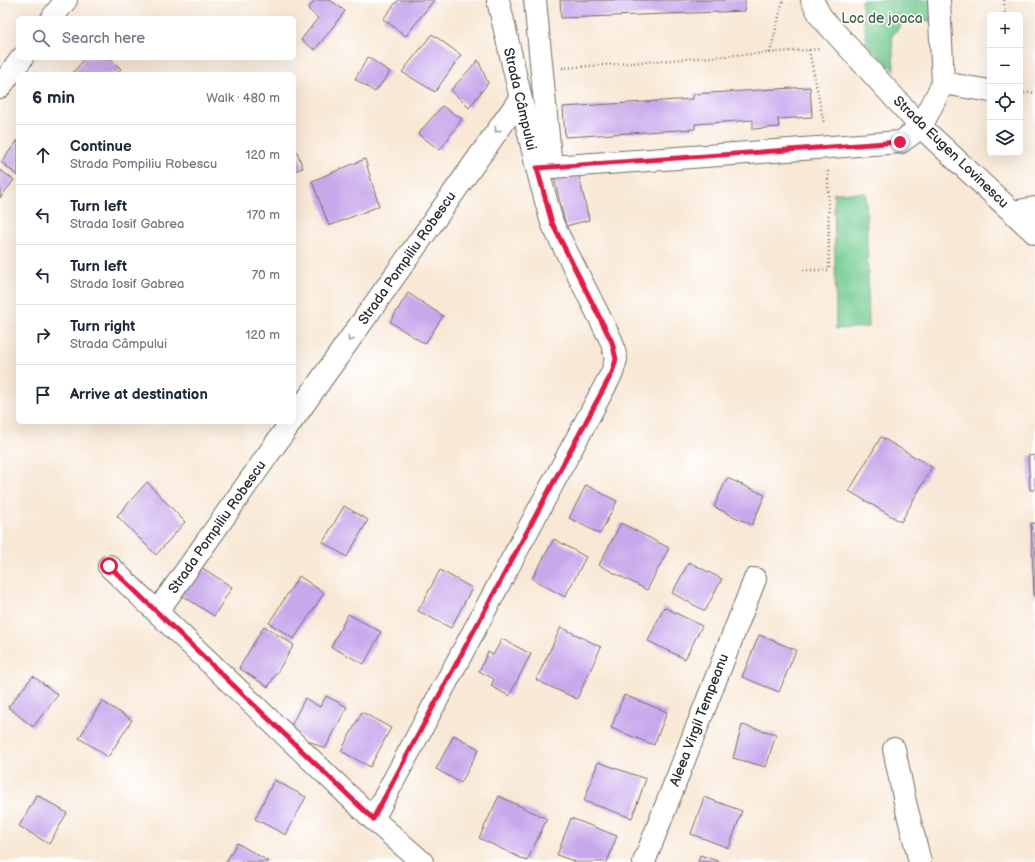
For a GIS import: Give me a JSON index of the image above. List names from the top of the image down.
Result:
{
  "streets": {
    "street": [
      "Strada Câmpului",
      "Strada Eugen Lovinescu",
      "Strada Pompiliu Robescu",
      "Aleea Virgil Tempeanu"
    ]
  },
  "crossings": [
    ["Strada Câmpului", "Strada Pompiliu Robescu"]
  ],
  "one_way": ["Strada Pompiliu Robescu"],
  "parks": ["Loc de joaca"],
  "page": {
    "map_buttons": ["+", "−"],
    "search": "Search here",
    "heading": ["6 min", "Walk · 480 m"],
    "list": [
      ["Continue", "Strada Pompiliu Robescu", "120 m"],
      ["Turn left", "Strada Iosif Gabrea", "170 m"],
      ["Turn left", "Strada Iosif Gabrea", "70 m"],
      ["Turn right", "Strada Câmpului", "120 m"],
      "Arrive at destination"
    ]
  }
}
